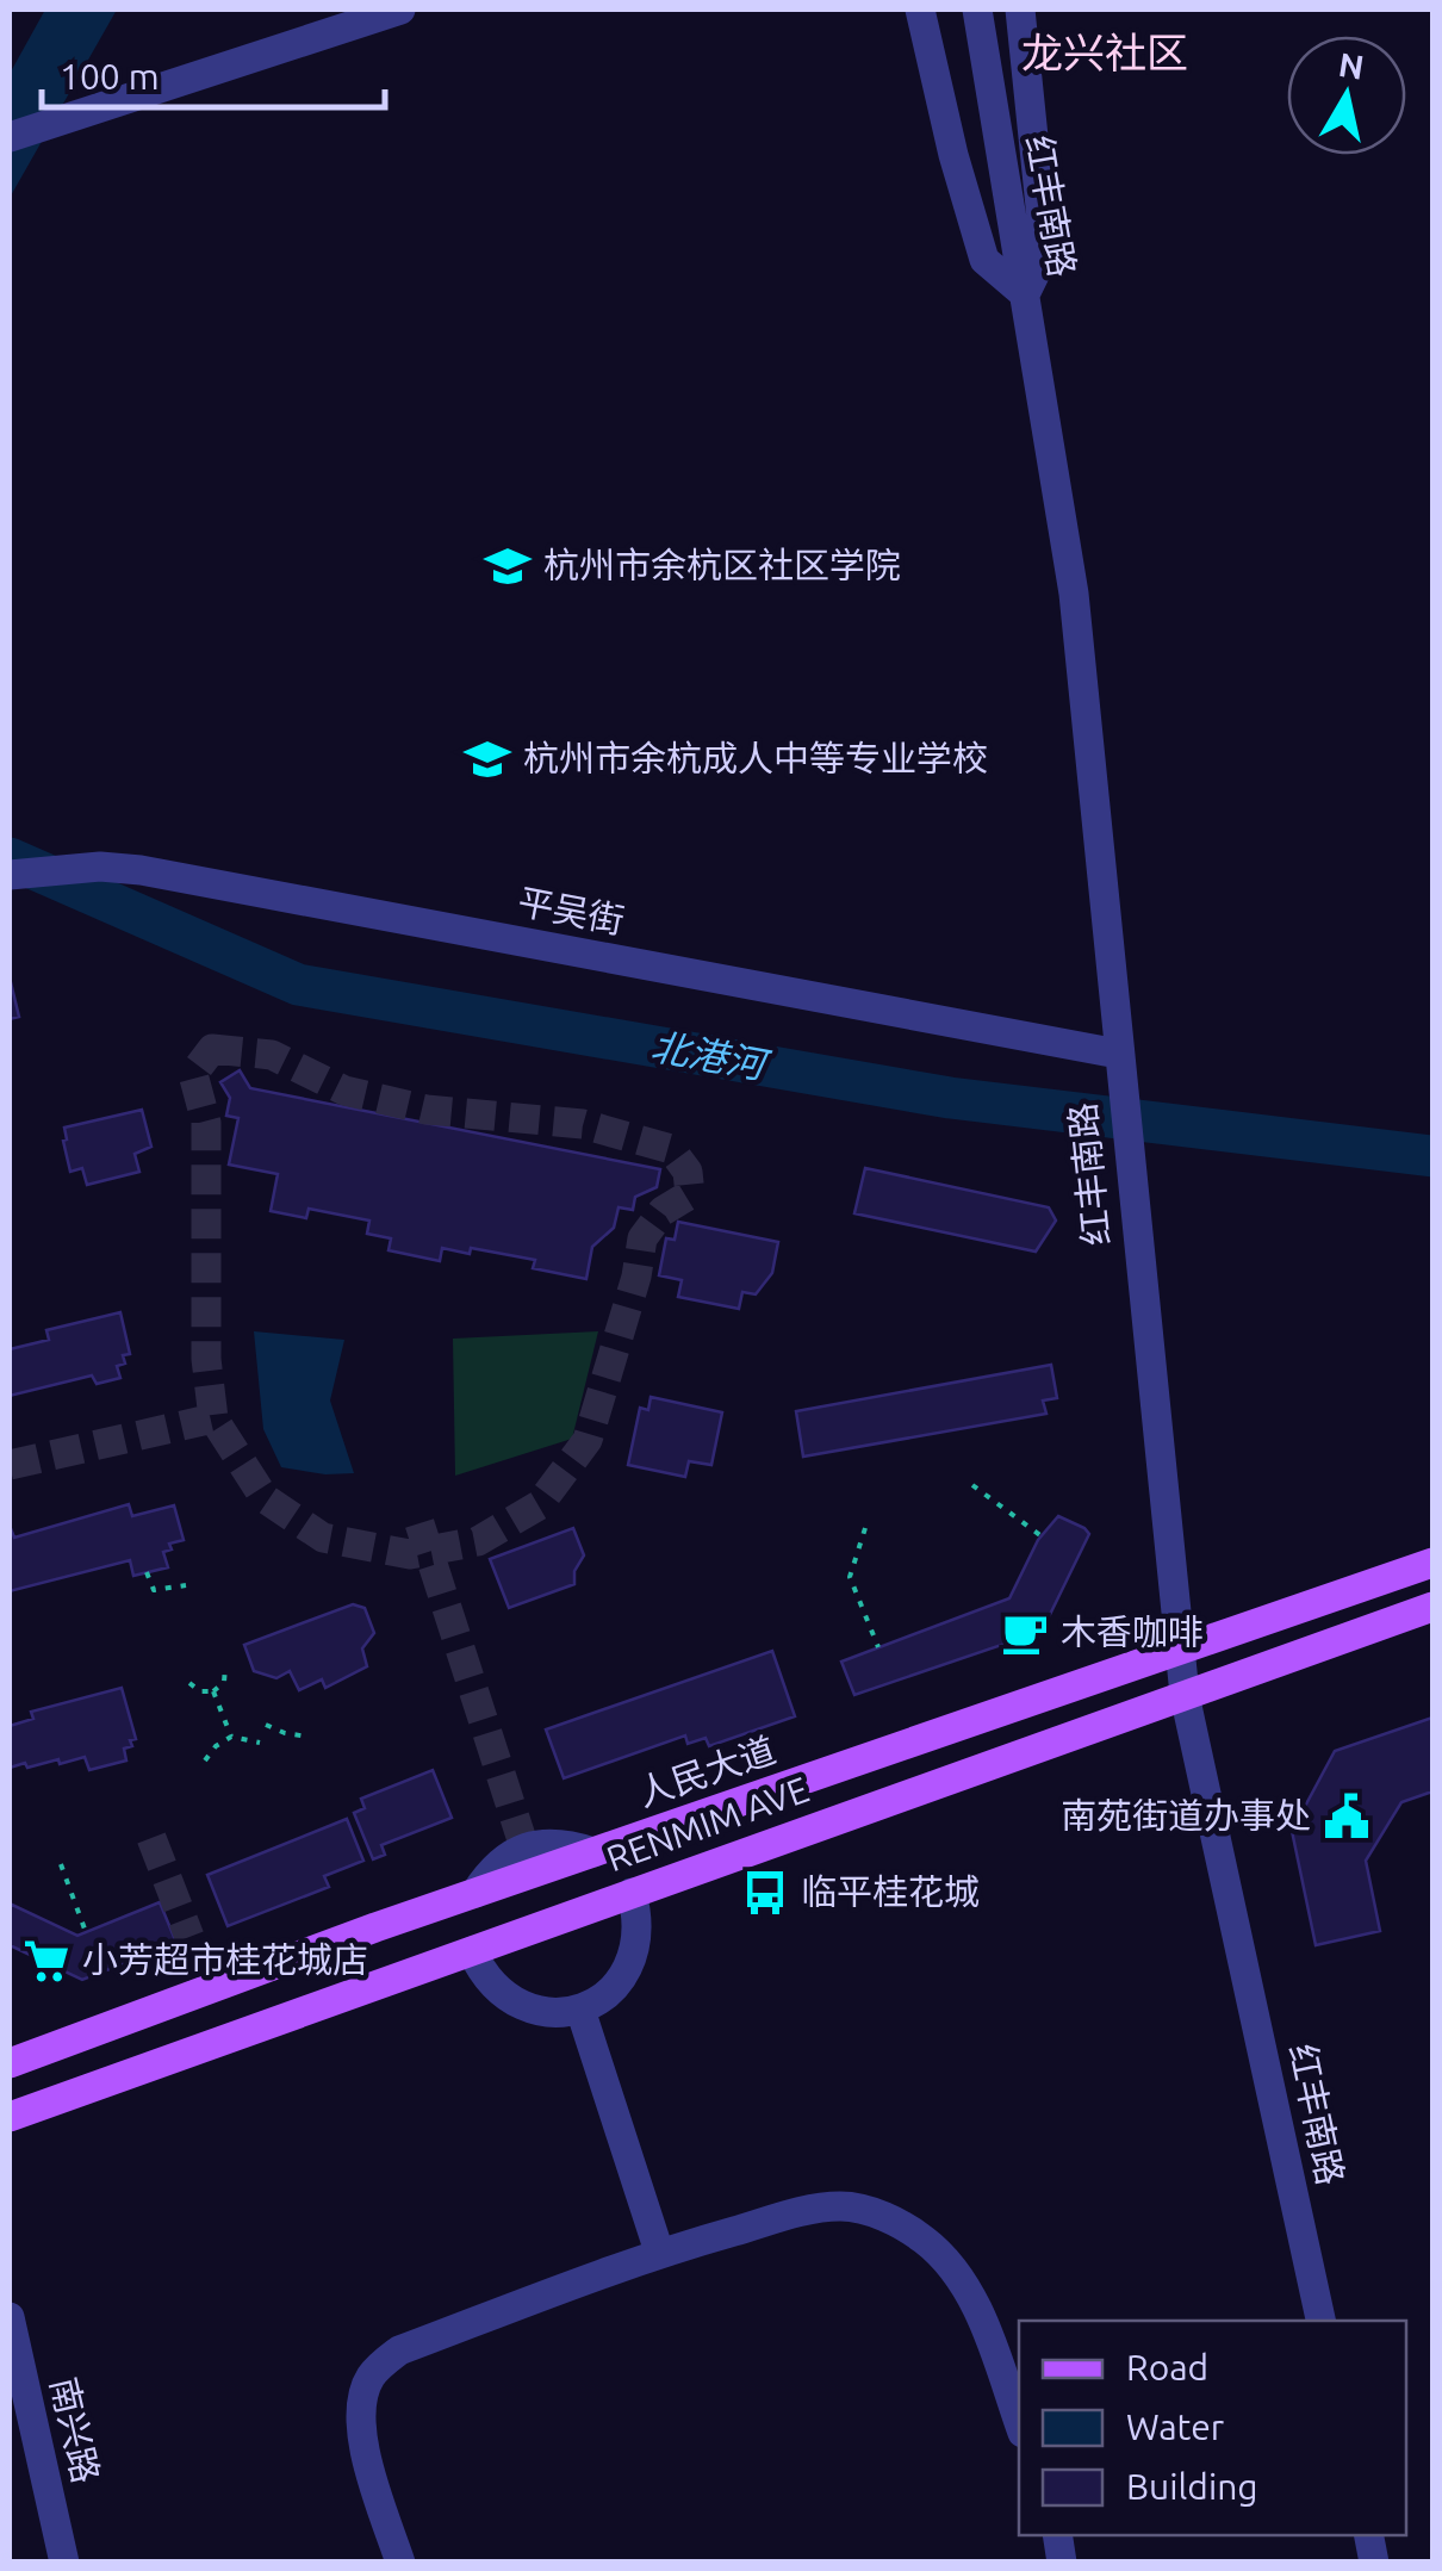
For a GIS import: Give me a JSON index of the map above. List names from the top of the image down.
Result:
{
  "streets": {
    "main road": ["人民大道", "RENMIM AVE"],
    "street": ["红丰南路", "平吴街", "南兴路"]
  },
  "crossings": [
    ["红丰南路", "平吴街"],
    ["红丰南路", "人民大道"],
    ["红丰南路", "RENMIM AVE"]
  ],
  "districts": ["龙兴社区"],
  "water": ["北港河"],
  "places": {
    "school or university": ["杭州市余杭区社区学院", "杭州市余杭成人中等专业学校"],
    "cafe": ["木香咖啡"],
    "public building": ["南苑街道办事处"],
    "bus stop": ["临平桂花城"],
    "supermarket": ["小芳超市桂花城店"]
  },
  "legend": ["Road", "Water", "Building"],
  "scale_bar": "100 m",
  "north": "top"
}
